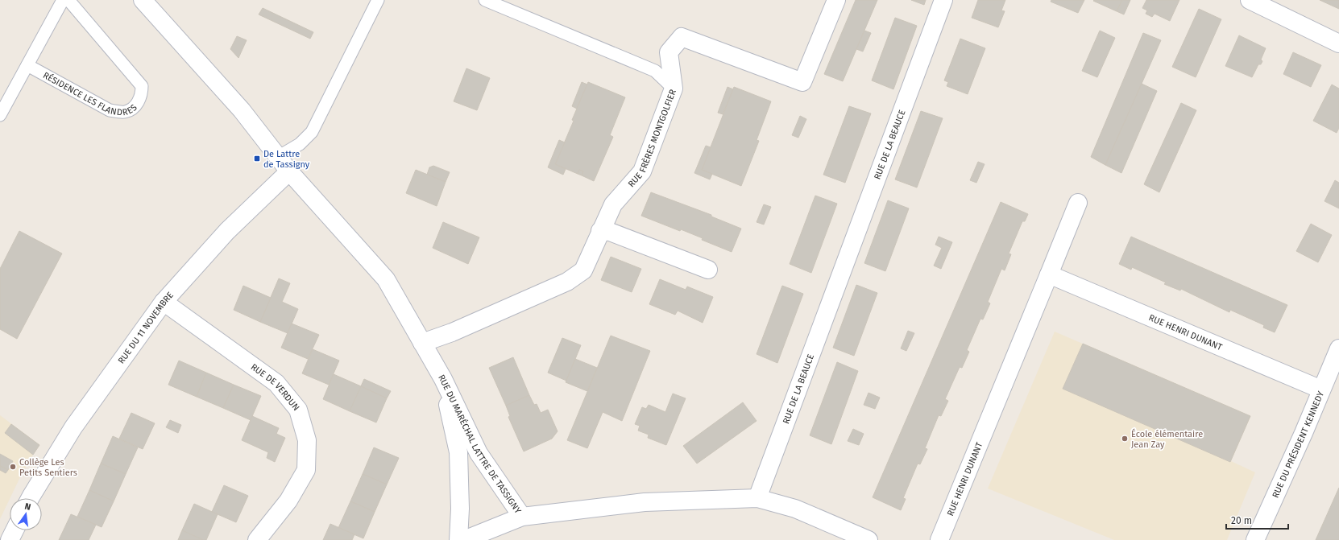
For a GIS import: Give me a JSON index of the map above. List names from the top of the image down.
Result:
{
  "streets": {
    "street": [
      "RUE FRÈRES MONTGOLFIER",
      "RUE DE LA BEAUCE",
      "RUE DU 11 NOVEMBRE",
      "RUE HENRI DUNANT",
      "RUE DE VERDUN",
      "RUE DU PRÉSIDENT KENNEDY",
      "RUE DU MARÉCHAL LATTRE DE TASSIGNY"
    ],
    "lane": ["RÉSIDENCE LES FLANDRES"]
  },
  "crossings": [
    ["RUE DU 11 NOVEMBRE", "RUE DE VERDUN"],
    ["RUE HENRI DUNANT", "RUE DU PRÉSIDENT KENNEDY"]
  ],
  "places": {
    "transit": ["De Lattre de Tassigny"],
    "other": ["École élémentaire Jean Zay", "Collège Les Petits Sentiers"]
  },
  "scale_bar": "20 m",
  "north": "top"
}
